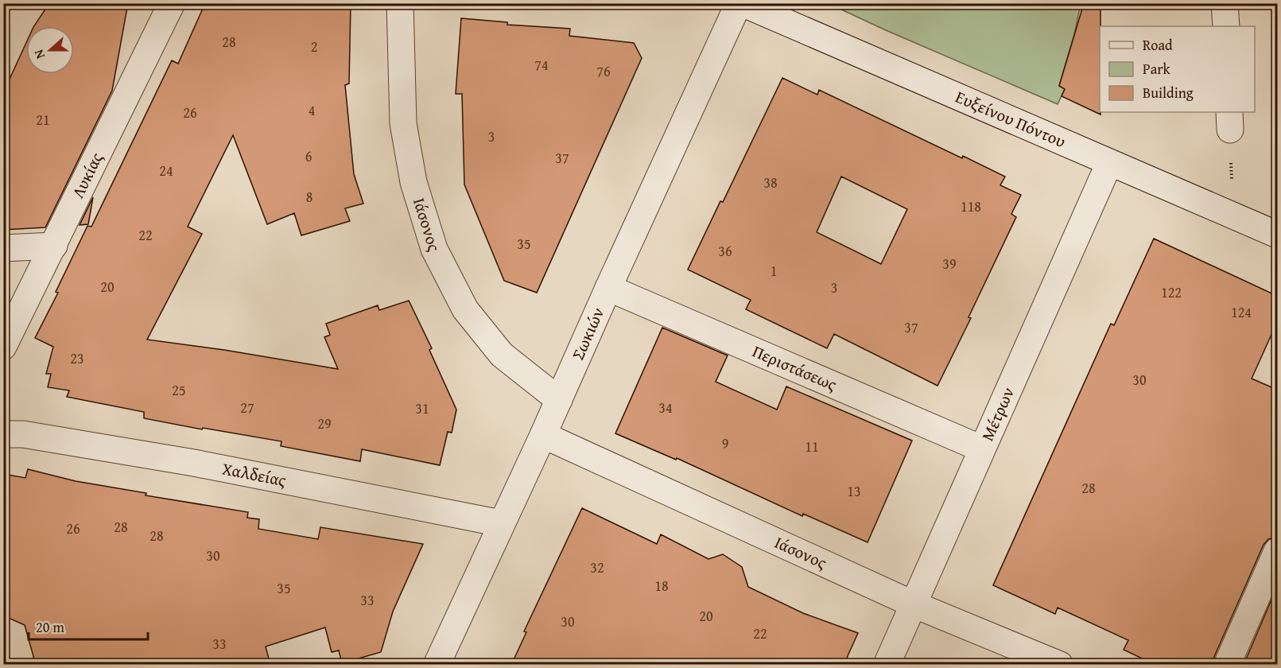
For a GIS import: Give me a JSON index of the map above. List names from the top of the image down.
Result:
{
  "streets": {
    "street": [
      "Ευξείνου Πόντου",
      "Λυκίας",
      "Ιάσονος",
      "Σωκιών",
      "Περιστάσεως",
      "Μέτρων",
      "Χαλδείας"
    ]
  },
  "crossings": [
    ["Ευξείνου Πόντου", "Σωκιών"],
    ["Ευξείνου Πόντου", "Μέτρων"],
    ["Ιάσονος", "Σωκιών"],
    ["Ιάσονος", "Μέτρων"],
    ["Σωκιών", "Περιστάσεως"],
    ["Σωκιών", "Χαλδείας"],
    ["Περιστάσεως", "Μέτρων"]
  ],
  "house_numbers": [
    "28",
    "2",
    "74",
    "76",
    "4",
    "26",
    "21",
    "3",
    "6",
    "37",
    "24",
    "38",
    "8",
    "118",
    "22",
    "35",
    "36",
    "39",
    "1",
    "20",
    "3",
    "122",
    "124",
    "37",
    "23",
    "30",
    "25",
    "27",
    "34",
    "31",
    "29",
    "9",
    "11",
    "28",
    "13",
    "28",
    "26",
    "28",
    "30",
    "32",
    "18",
    "35",
    "33",
    "20",
    "30",
    "22",
    "33"
  ],
  "legend": ["Road", "Park", "Building"],
  "scale_bar": "20 m",
  "north": "left"
}
